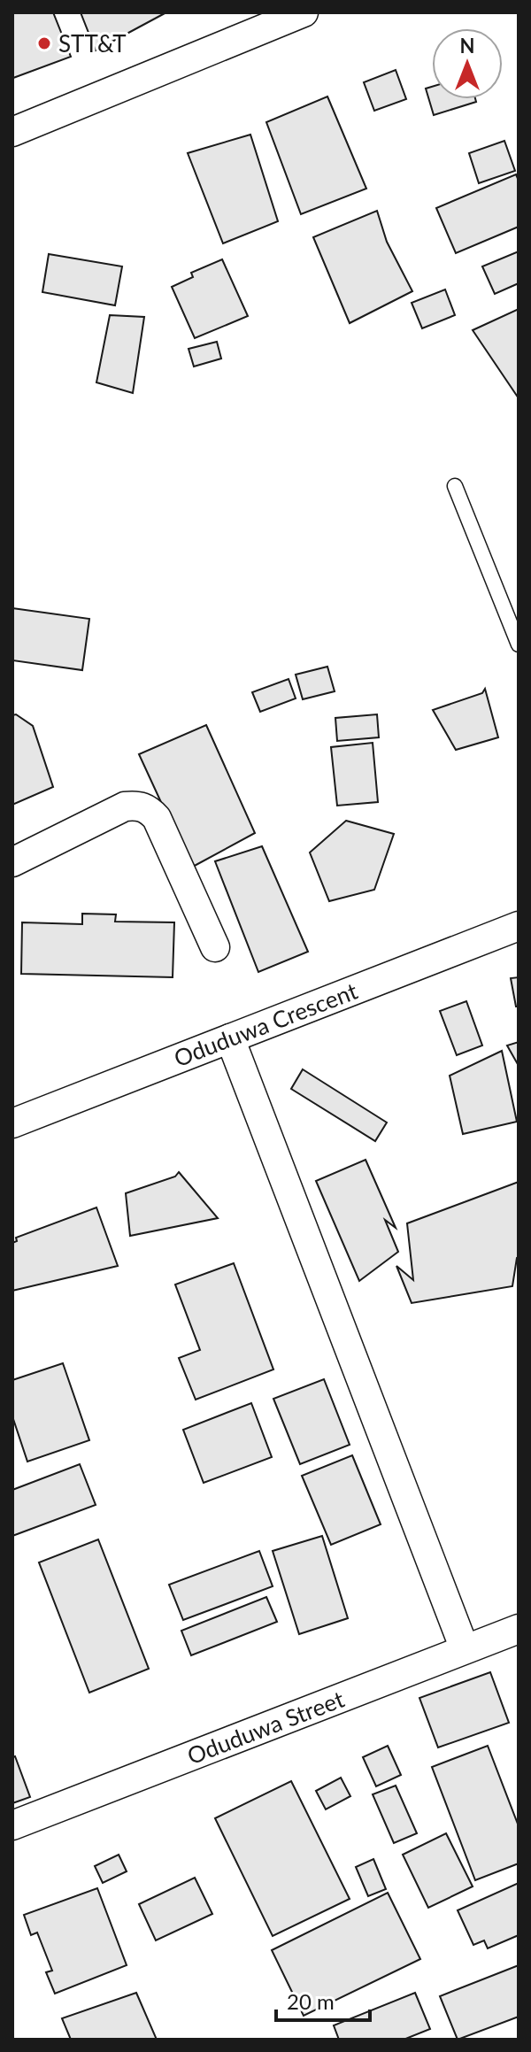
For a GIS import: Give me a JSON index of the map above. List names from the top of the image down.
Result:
{
  "streets": {
    "street": ["Oduduwa Crescent", "Oduduwa Street"]
  },
  "places": ["STT&T"],
  "scale_bar": "20 m",
  "north": "top"
}
